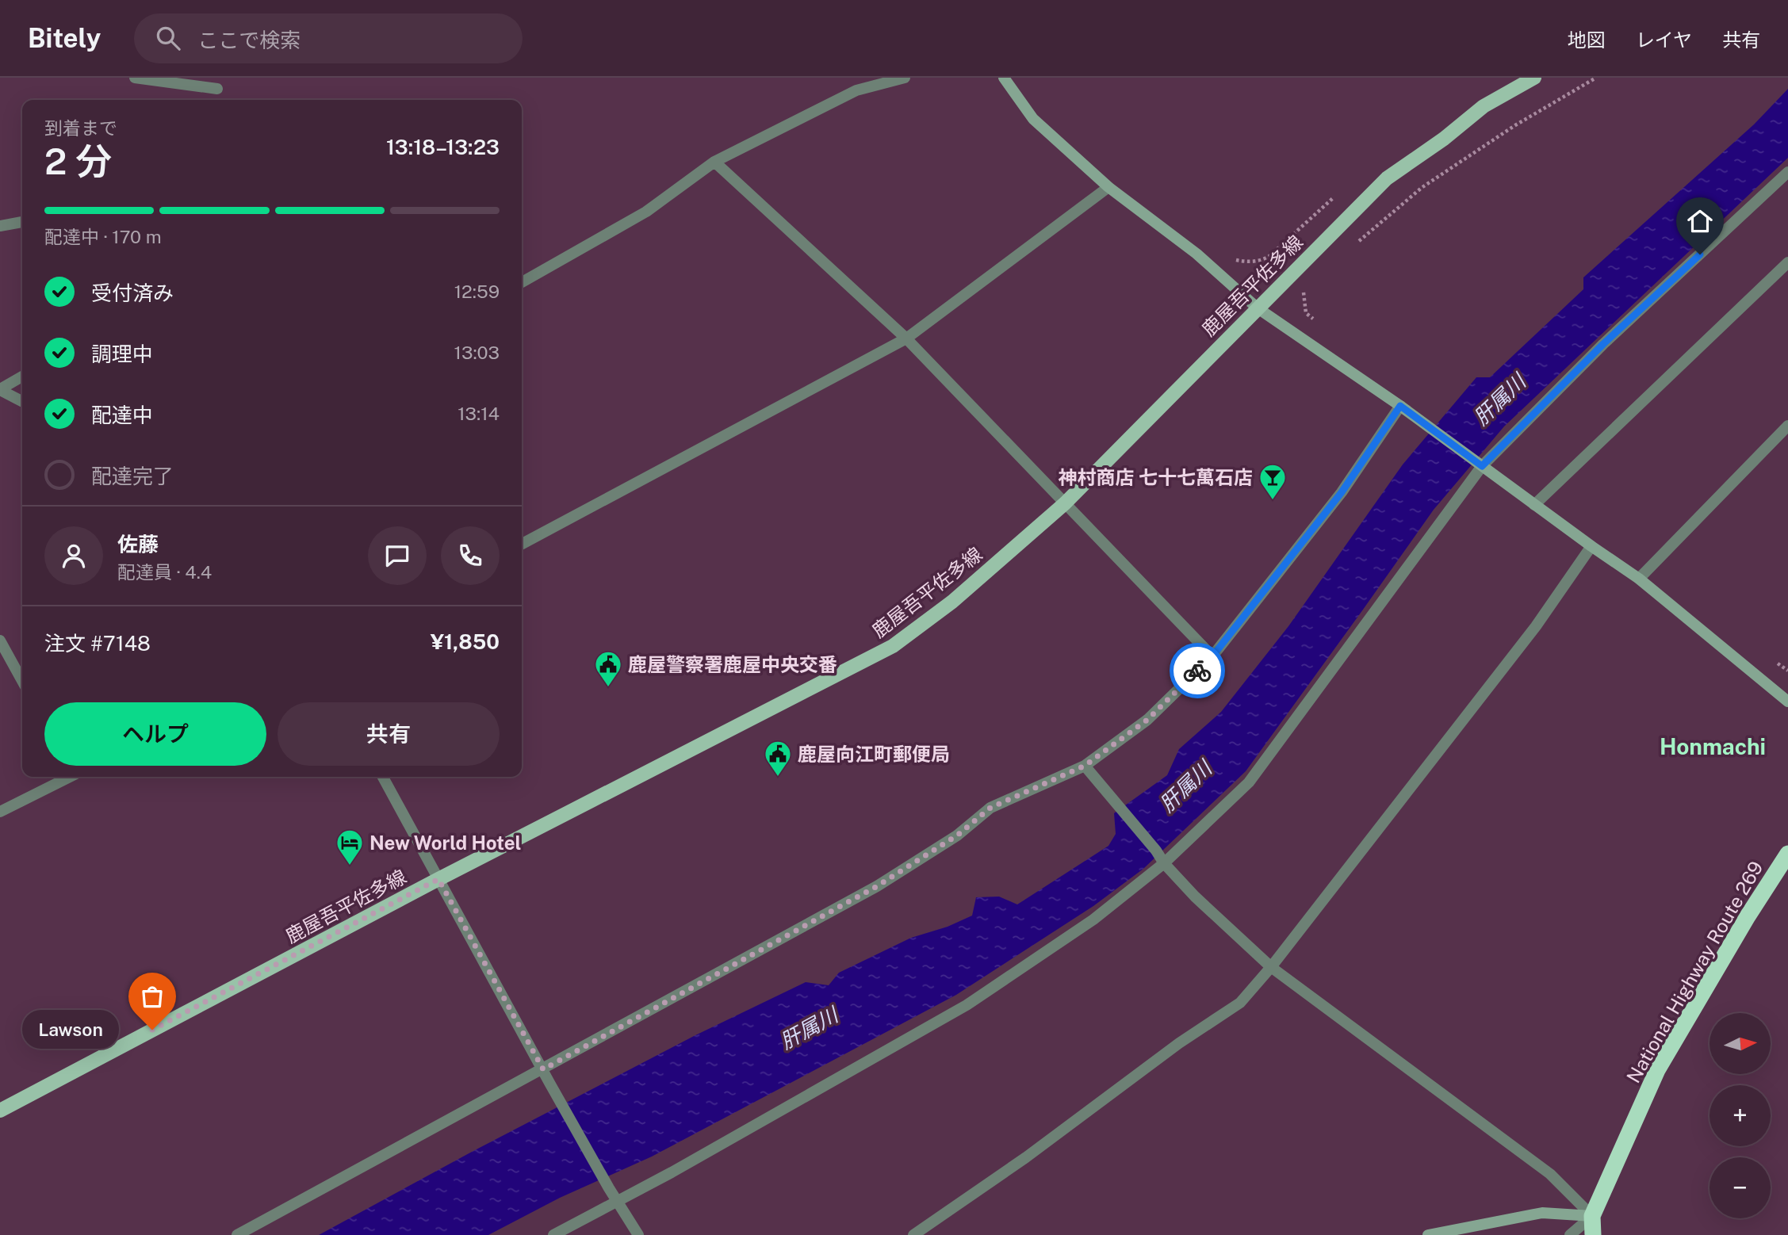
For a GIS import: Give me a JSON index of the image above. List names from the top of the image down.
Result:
{
  "streets": {
    "highway": ["National Highway Route 269"],
    "main road": ["鹿屋吾平佐多線"]
  },
  "districts": ["Honmachi"],
  "water": ["肝属川"],
  "places": {
    "bar": ["神村商店 七十七萬石店"],
    "public building": ["鹿屋警察署鹿屋中央交番", "鹿屋向江町郵便局"],
    "hotel": ["New World Hotel"],
    "other": ["Lawson"]
  },
  "north": "right",
  "page": {
    "header": "Bitely",
    "search": "ここで検索",
    "nav": ["地図", "レイヤ", "共有"],
    "heading": ["2 分", "到着まで", "13:18–13:23"],
    "panel": [
      "佐藤",
      "配達員 · 4.4",
      "注文 #7148",
      "¥1,850"
    ],
    "bar": "配達中 · 170 m",
    "list": [
      ["受付済み", "12:59"],
      ["調理中", "13:03"],
      ["配達中", "13:14"],
      "配達完了"
    ],
    "buttons": ["ヘルプ", "共有"],
    "bubble": "Lawson",
    "map_buttons": ["+", "−"]
  }
}
